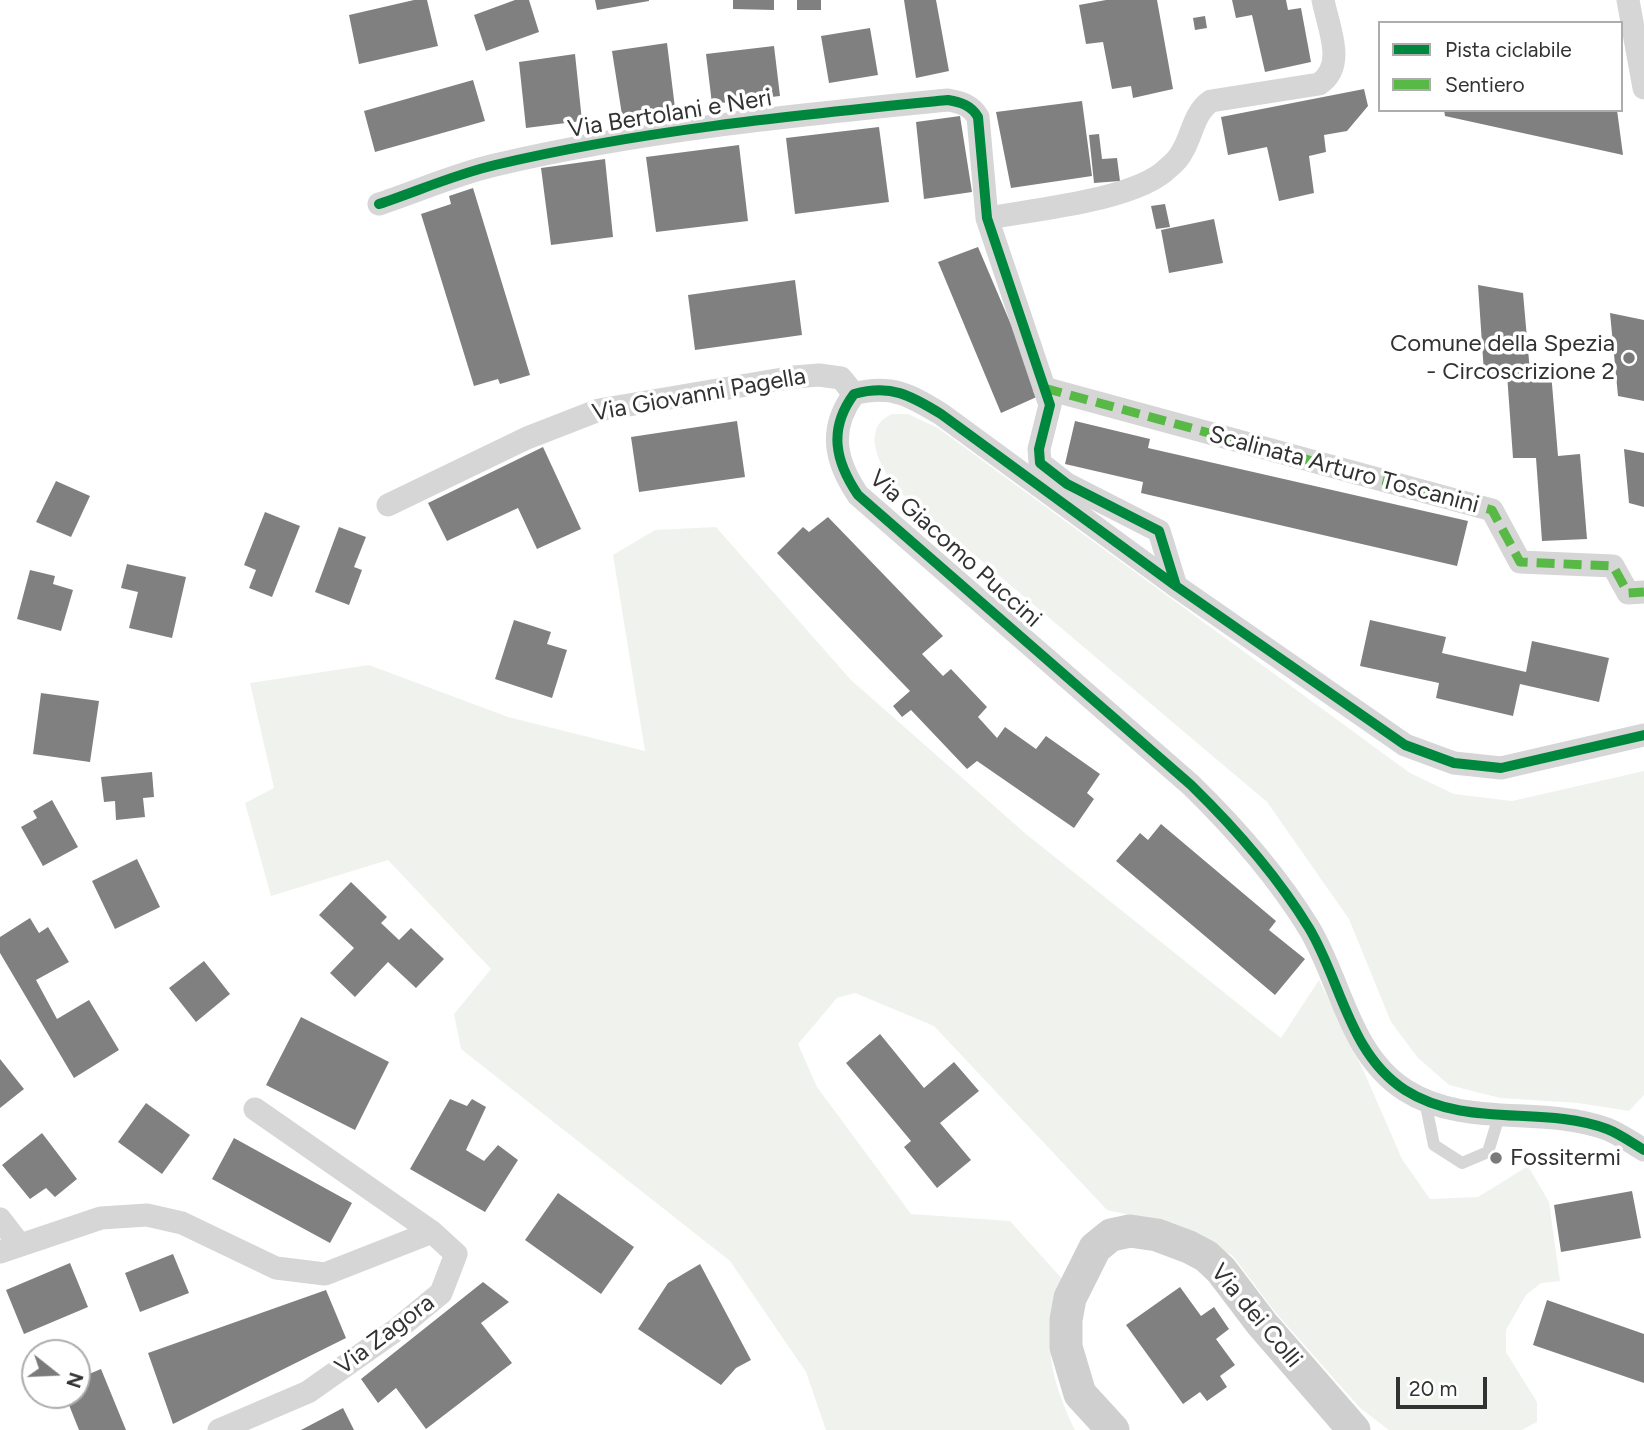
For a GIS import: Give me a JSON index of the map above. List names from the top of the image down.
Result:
{
  "streets": {
    "street": [
      "Via Bertolani e Neri",
      "Via Giovanni Pagella",
      "Scalinata Arturo Toscanini",
      "Via Giacomo Puccini",
      "Via dei Colli",
      "Via Zagora"
    ]
  },
  "crossings": [
    ["Via Giovanni Pagella", "Via Giacomo Puccini"]
  ],
  "places": ["Comune della Spezia - Circoscrizione 2", "Fossitermi"],
  "legend": ["Pista ciclabile", "Sentiero"],
  "scale_bar": "20 m",
  "north": "right"
}
